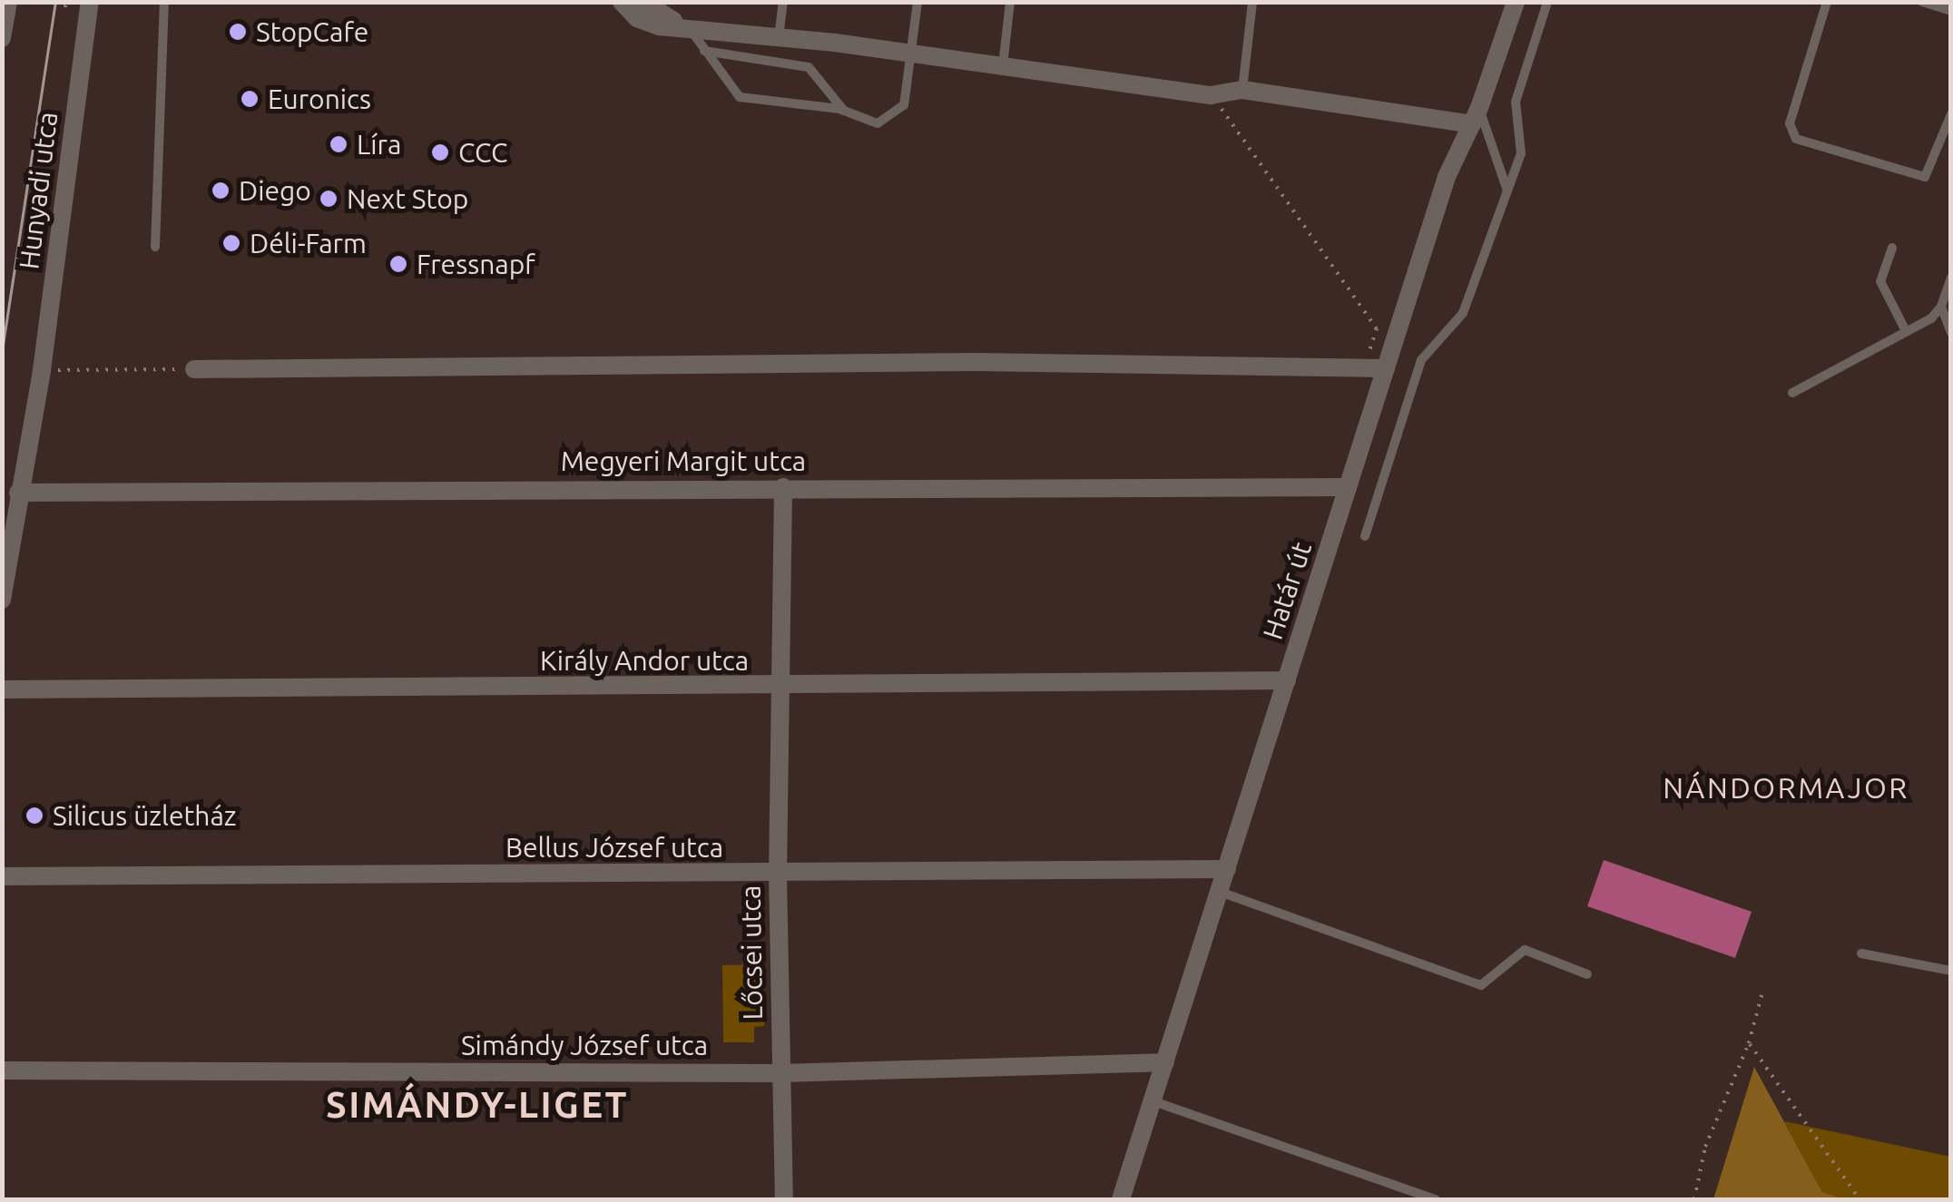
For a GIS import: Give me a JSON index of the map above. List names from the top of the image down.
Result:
{
  "streets": {
    "street": [
      "Hunyadi utca",
      "Megyeri Margit utca",
      "Határ út",
      "Király Andor utca",
      "Bellus József utca",
      "Lőcsei utca",
      "Simándy József utca"
    ]
  },
  "crossings": [
    ["Hunyadi utca", "Megyeri Margit utca"],
    ["Megyeri Margit utca", "Határ út"],
    ["Megyeri Margit utca", "Lőcsei utca"],
    ["Határ út", "Király Andor utca"],
    ["Határ út", "Bellus József utca"],
    ["Határ út", "Simándy József utca"],
    ["Király Andor utca", "Lőcsei utca"],
    ["Bellus József utca", "Lőcsei utca"],
    ["Lőcsei utca", "Simándy József utca"]
  ],
  "districts": ["NÁNDORMAJOR", "SIMÁNDY-LIGET"],
  "places": [
    "StopCafe",
    "Euronics",
    "Líra",
    "CCC",
    "Diego",
    "Next Stop",
    "Déli-Farm",
    "Fressnapf",
    "Silicus üzletház"
  ]
}
